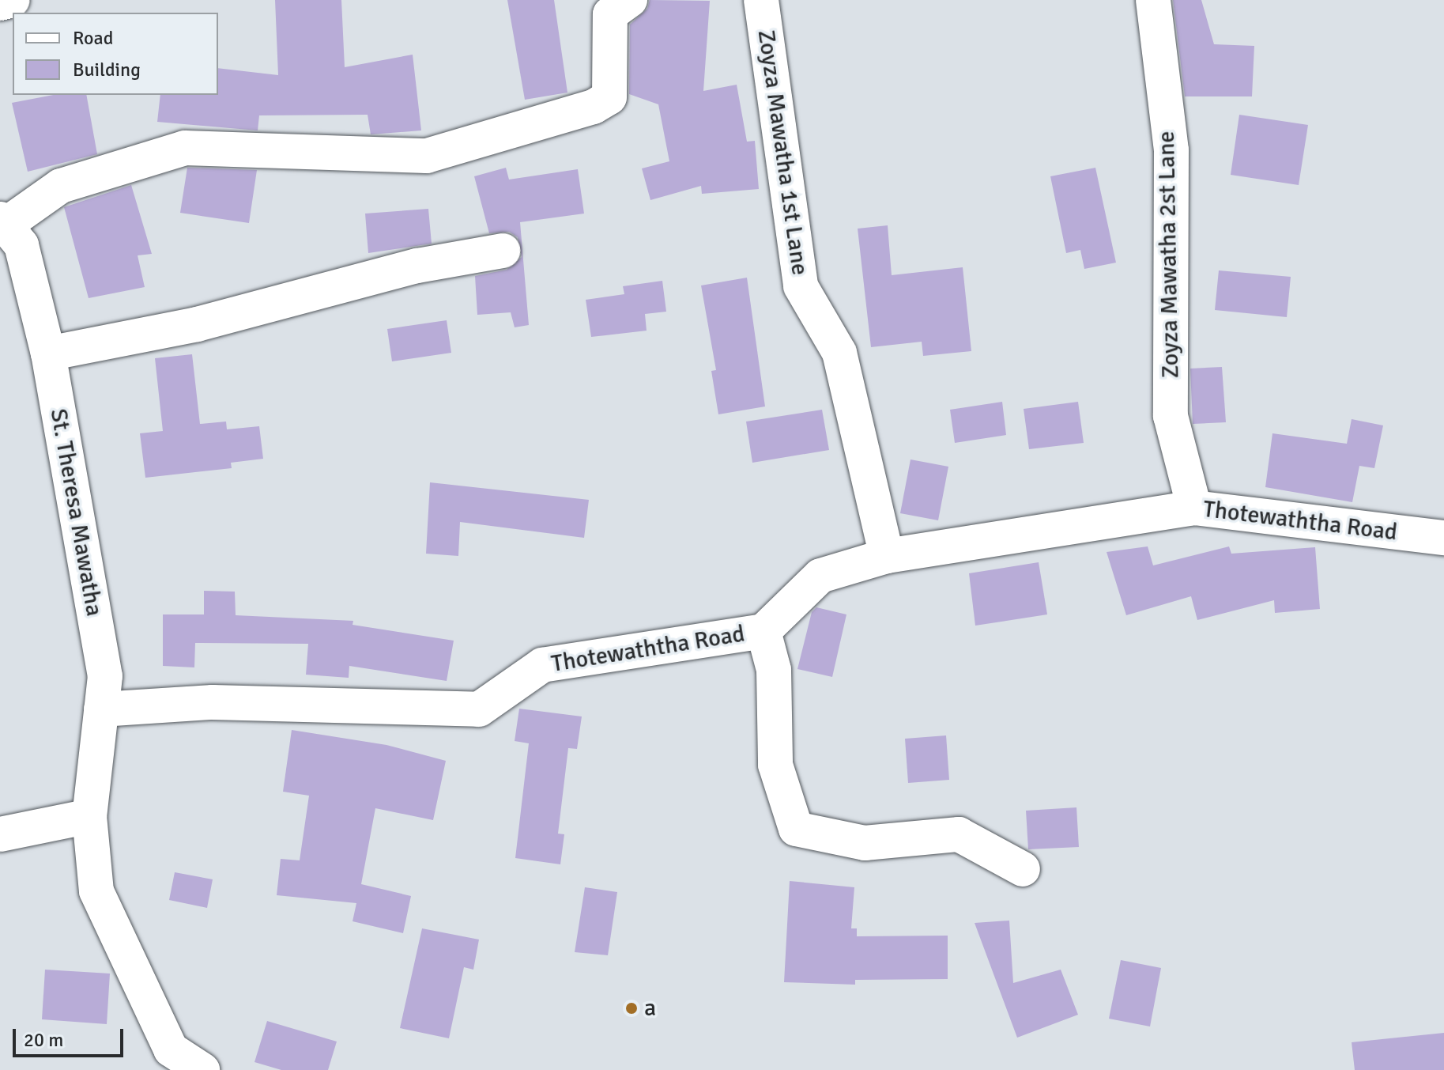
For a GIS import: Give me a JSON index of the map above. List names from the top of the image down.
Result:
{
  "streets": {
    "street": [
      "Zoyza Mawatha 1st Lane",
      "Zoyza Mawatha 2st Lane",
      "St. Theresa Mawatha",
      "Thotewaththa Road"
    ]
  },
  "crossings": [
    ["Zoyza Mawatha 1st Lane", "Thotewaththa Road"],
    ["Zoyza Mawatha 2st Lane", "Thotewaththa Road"],
    ["St. Theresa Mawatha", "Thotewaththa Road"]
  ],
  "places": ["a"],
  "legend": ["Road", "Building"],
  "scale_bar": "20 m"
}
